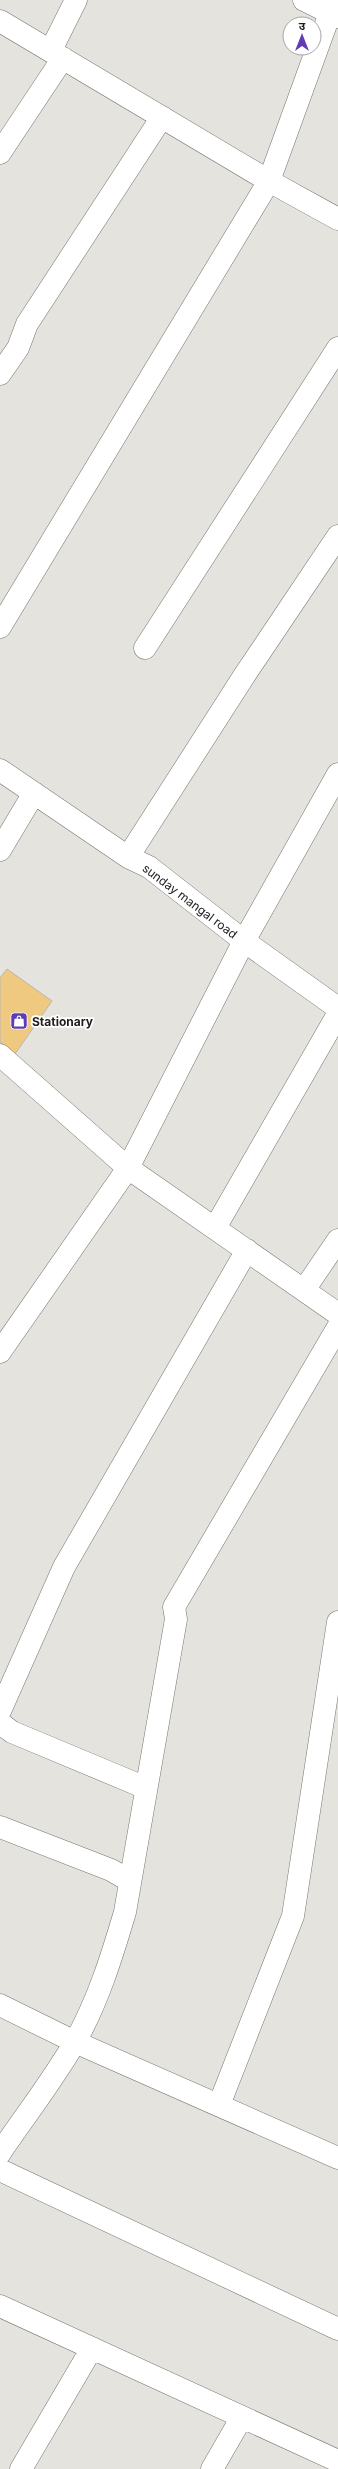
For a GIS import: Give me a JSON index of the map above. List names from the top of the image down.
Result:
{
  "streets": {
    "street": ["sunday mangal road"]
  },
  "places": {
    "shop": ["Stationary"]
  },
  "north": "top"
}
